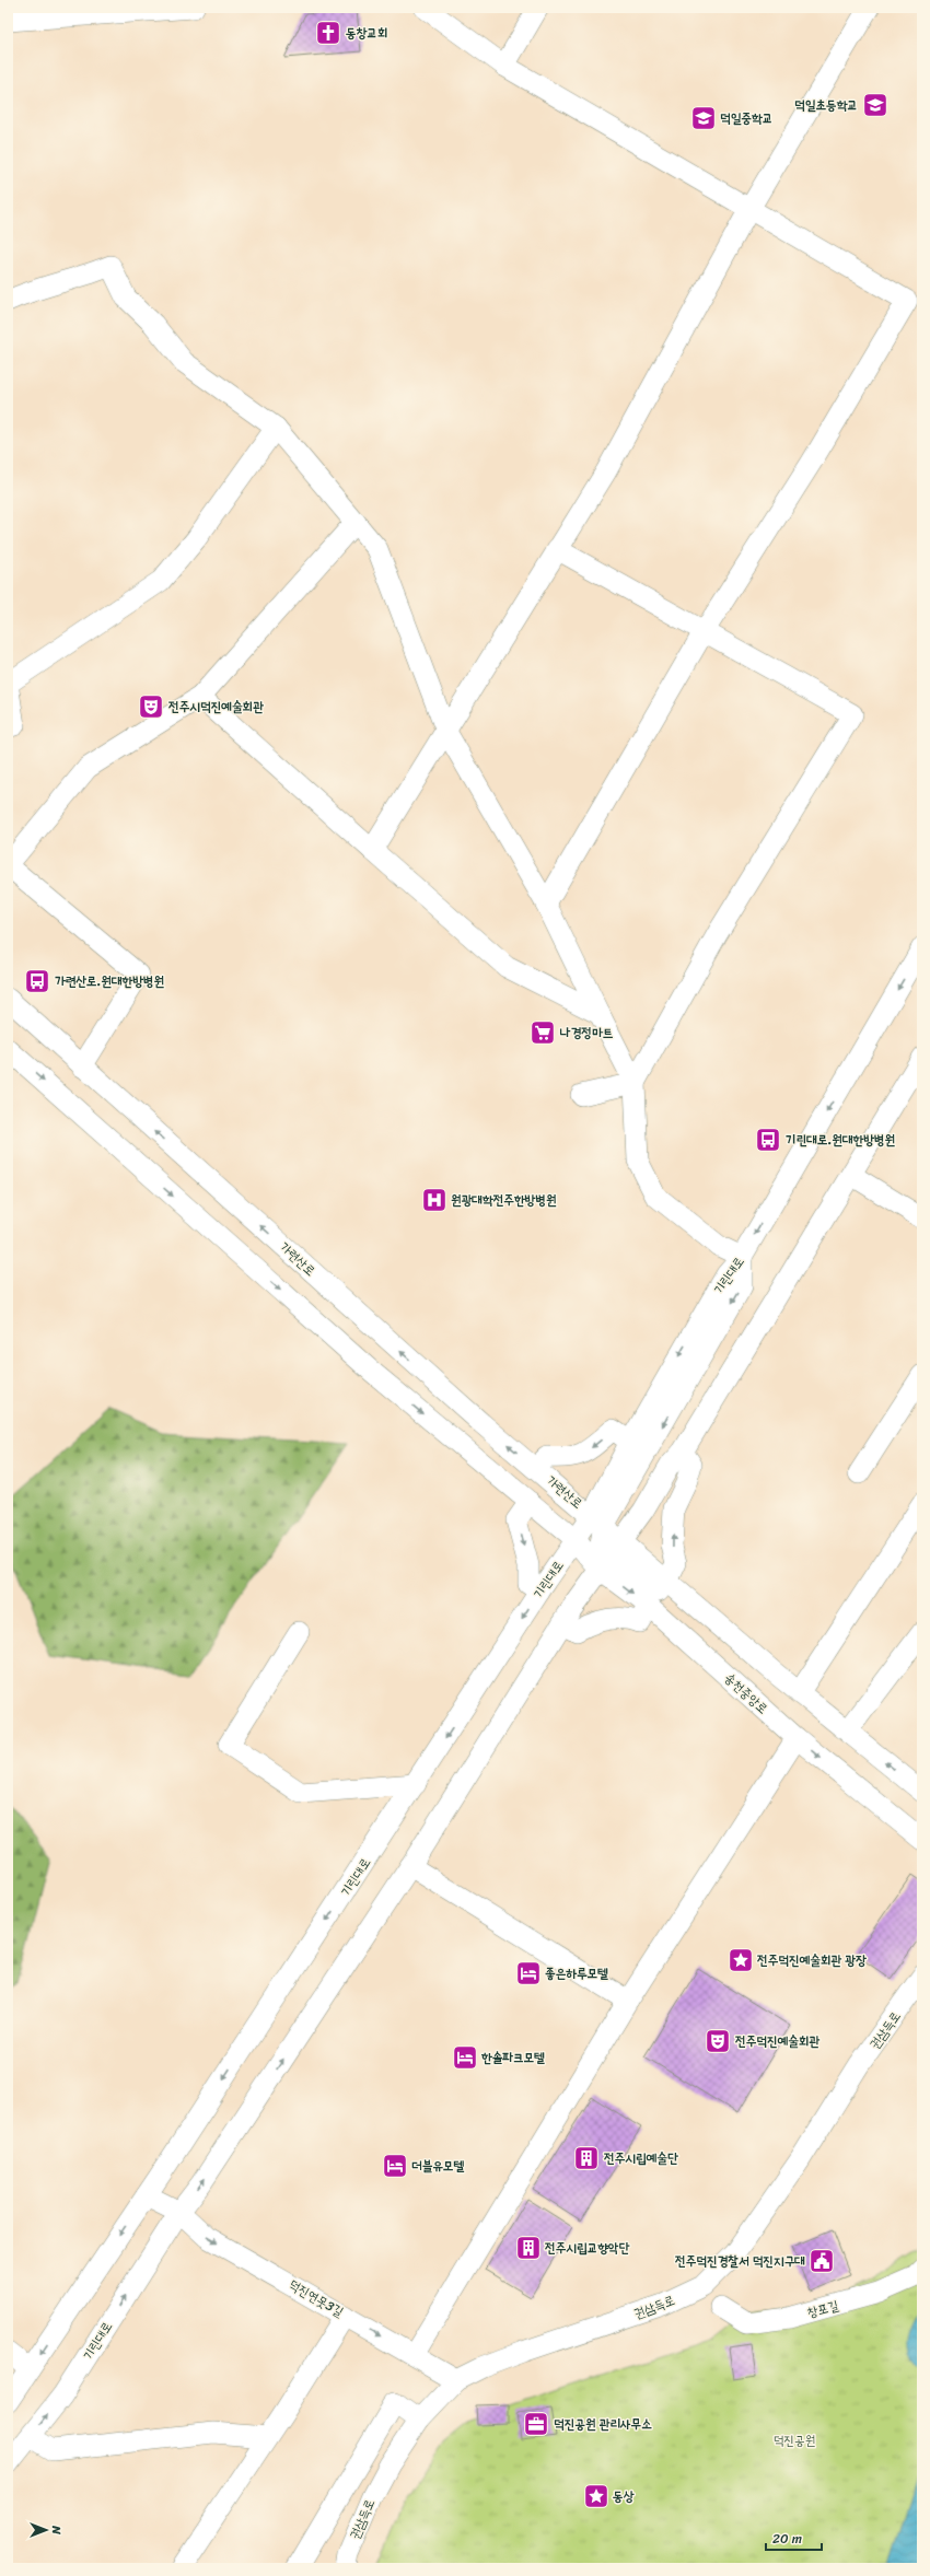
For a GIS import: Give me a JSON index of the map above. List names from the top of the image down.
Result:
{
  "streets": {
    "street": [
      "가련산로",
      "기린대로",
      "송천중앙로",
      "권삼득로",
      "덕진연못3길",
      "창포길"
    ]
  },
  "crossings": [
    ["가련산로", "기린대로"],
    ["가련산로", "송천중앙로"],
    ["기린대로", "송천중앙로"],
    ["기린대로", "덕진연못3길"],
    ["권삼득로", "덕진연못3길"]
  ],
  "one_way": ["덕진연못3길"],
  "parks": ["덕진공원"],
  "places": {
    "church": ["동창교회"],
    "school or university": ["덕일초등학교", "덕일중학교"],
    "theatre": ["전주시덕진예술회관", "전주덕진예술회관"],
    "bus stop": ["가련산로.원대한방병원", "기린대로.원대한방병원"],
    "supermarket": ["나경정마트"],
    "hospital": ["원광대학전주한방병원"],
    "place": ["전주덕진예술회관 광장", "동상"],
    "hotel": ["좋은하루모텔", "한솔파크모텔", "더블유모텔"],
    "building": ["전주시립예술단", "전주시립교향악단"],
    "public building": ["전주덕진경찰서 덕진지구대"],
    "office": ["덕진공원 관리사무소"]
  },
  "scale_bar": "20 m",
  "north": "right"
}
